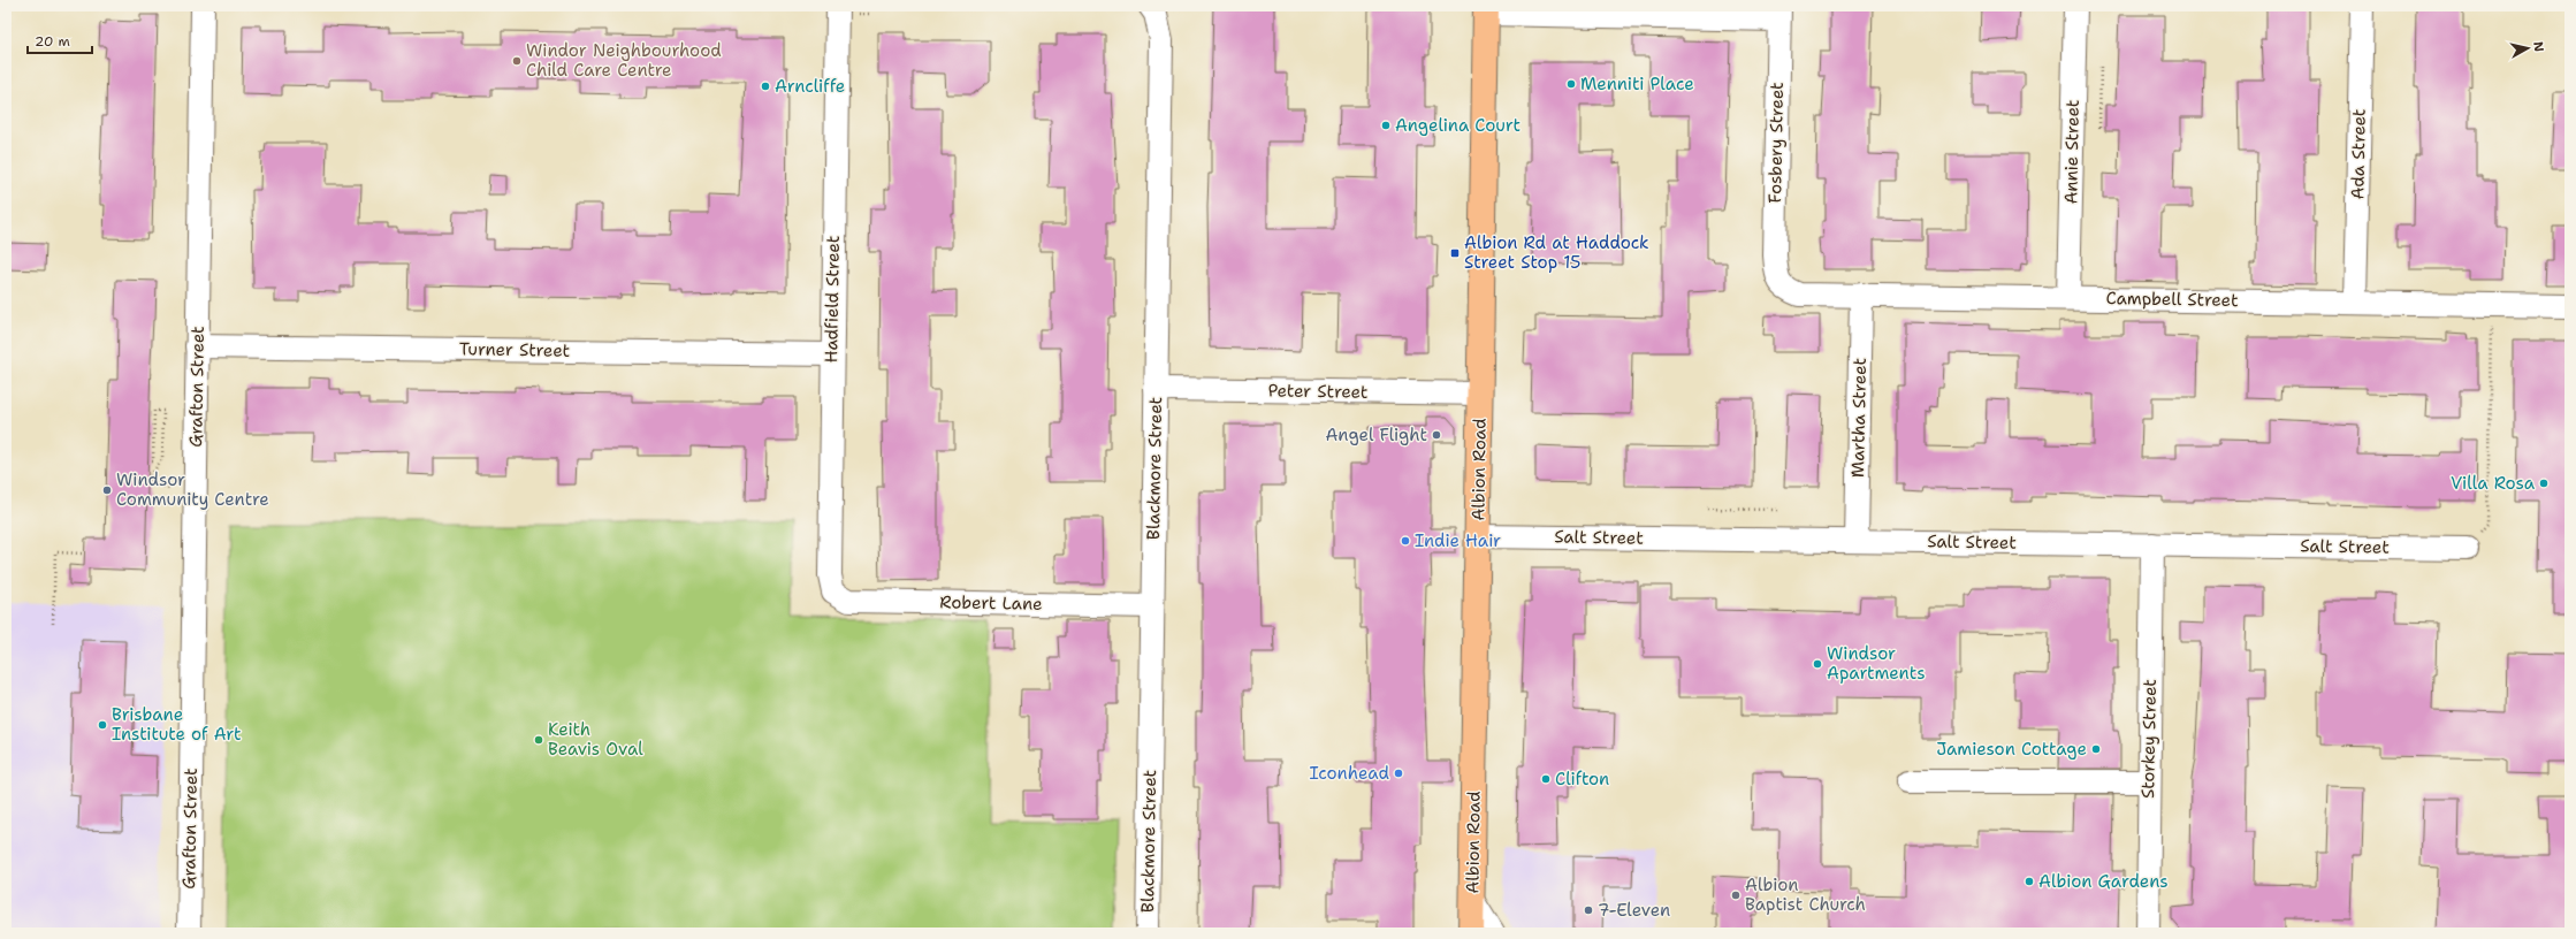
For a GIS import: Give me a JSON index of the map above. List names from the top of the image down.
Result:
{
  "streets": {
    "main road": ["Albion Road"],
    "street": [
      "Fosbery Street",
      "Annie Street",
      "Ada Street",
      "Hadfield Street",
      "Campbell Street",
      "Turner Street",
      "Grafton Street",
      "Peter Street",
      "Martha Street",
      "Blackmore Street",
      "Salt Street",
      "Robert Lane",
      "Storkey Street"
    ]
  },
  "crossings": [
    ["Fosbery Street", "Campbell Street"],
    ["Annie Street", "Campbell Street"],
    ["Ada Street", "Campbell Street"],
    ["Hadfield Street", "Turner Street"],
    ["Hadfield Street", "Robert Lane"],
    ["Campbell Street", "Martha Street"],
    ["Turner Street", "Grafton Street"],
    ["Peter Street", "Blackmore Street"],
    ["Peter Street", "Albion Road"],
    ["Martha Street", "Salt Street"],
    ["Blackmore Street", "Robert Lane"],
    ["Albion Road", "Salt Street"],
    ["Salt Street", "Storkey Street"]
  ],
  "places": {
    "other": [
      "Windor Neighbourhood Child Care Centre",
      "Menniti Place",
      "Arncliffe",
      "Angelina Court",
      "Angel Flight",
      "Villa Rosa",
      "Windsor Community Centre",
      "Indie Hair",
      "Windsor Apartments",
      "Brisbane Institute of Art",
      "Keith Beavis Oval",
      "Jamieson Cottage",
      "Iconhead",
      "Clifton",
      "Albion Gardens",
      "Albion Baptist Church",
      "7-Eleven"
    ],
    "transit": ["Albion Rd at Haddock Street Stop 15"]
  },
  "scale_bar": "20 m",
  "north": "right"
}
